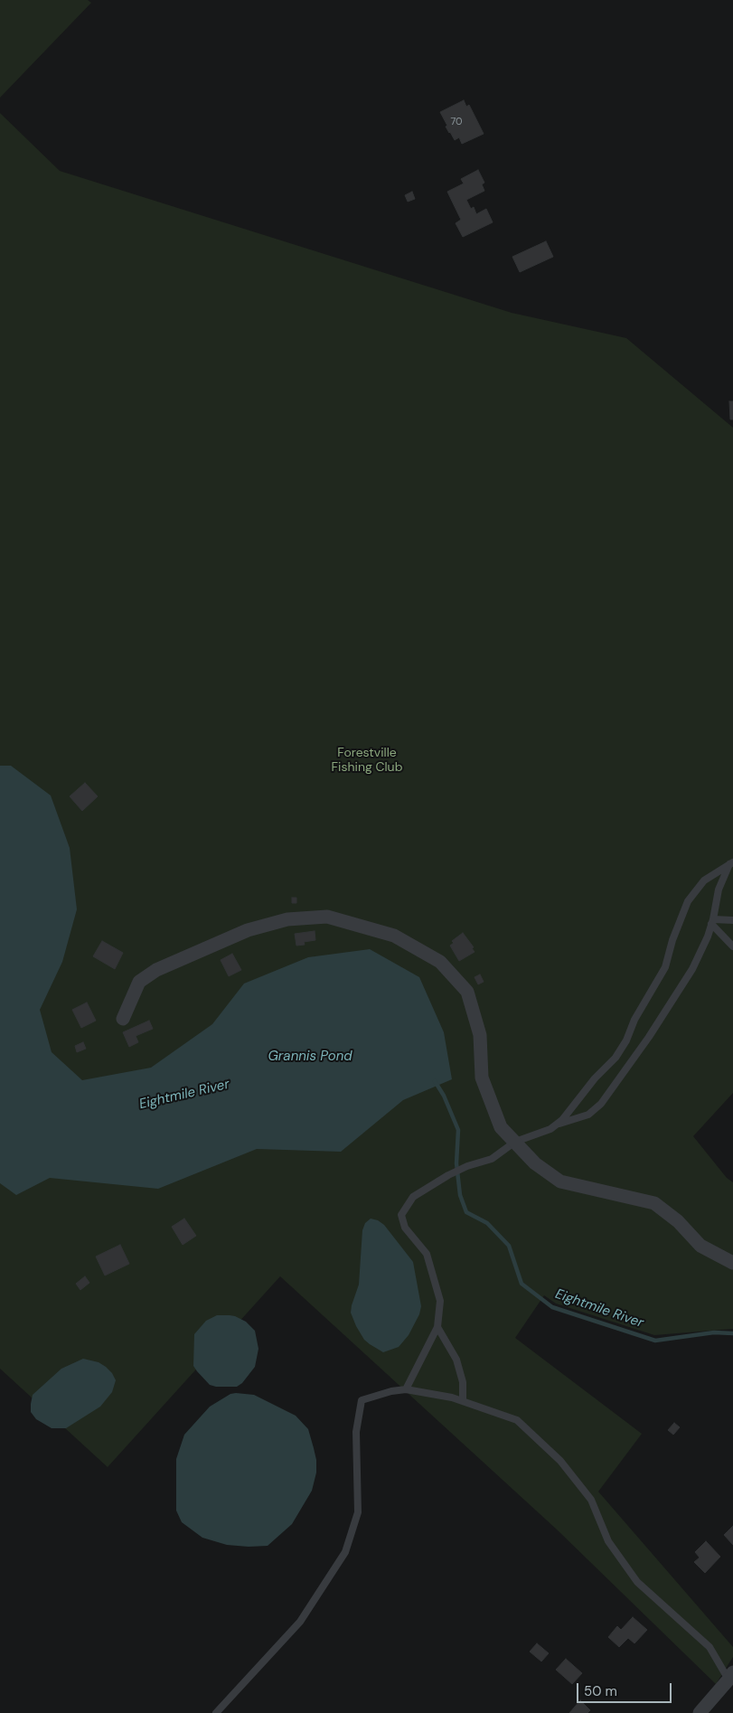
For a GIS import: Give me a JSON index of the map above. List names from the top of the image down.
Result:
{
  "water": ["Grannis Pond", "Eightmile River"],
  "parks": ["Forestville Fishing Club"],
  "house_numbers": ["70"],
  "scale_bar": "50 m"
}
